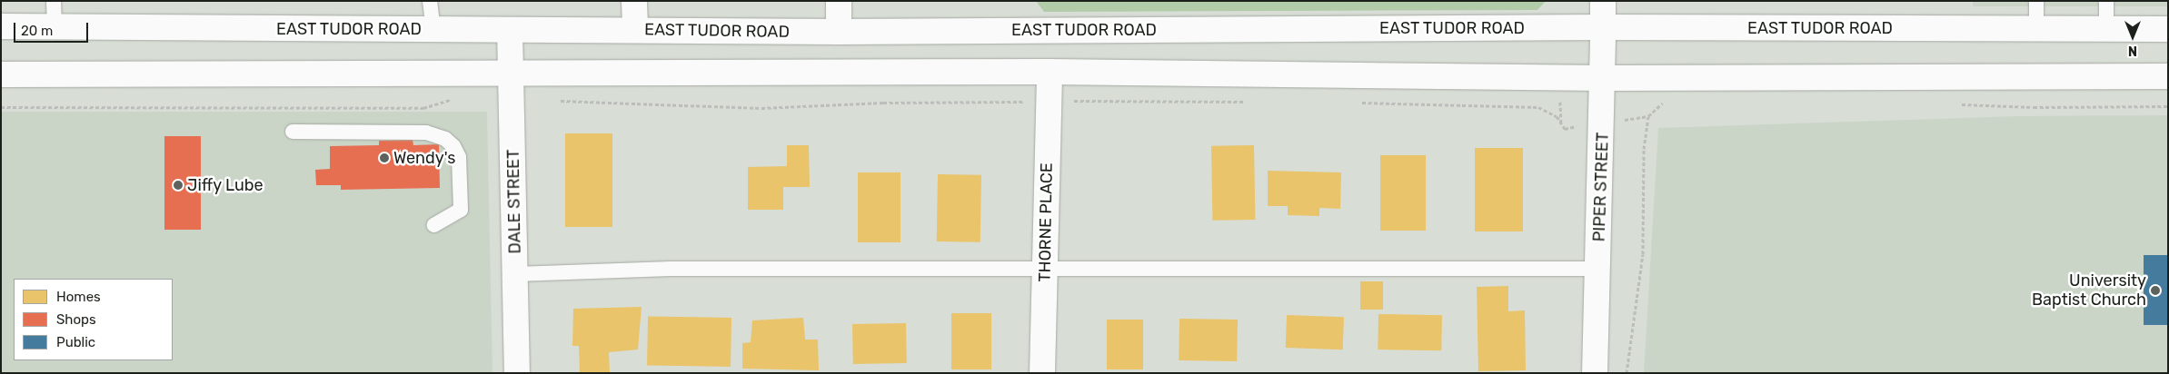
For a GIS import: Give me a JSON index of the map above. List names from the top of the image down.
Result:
{
  "streets": {
    "main road": [
      "EAST TUDOR ROAD",
      "PIPER STREET",
      "DALE STREET",
      "THORNE PLACE"
    ]
  },
  "crossings": [
    ["EAST TUDOR ROAD", "PIPER STREET"],
    ["EAST TUDOR ROAD", "DALE STREET"]
  ],
  "places": ["Wendy's", "Jiffy Lube", "University Baptist Church"],
  "legend": ["Homes", "Shops", "Public"],
  "scale_bar": "20 m",
  "north": "bottom"
}
